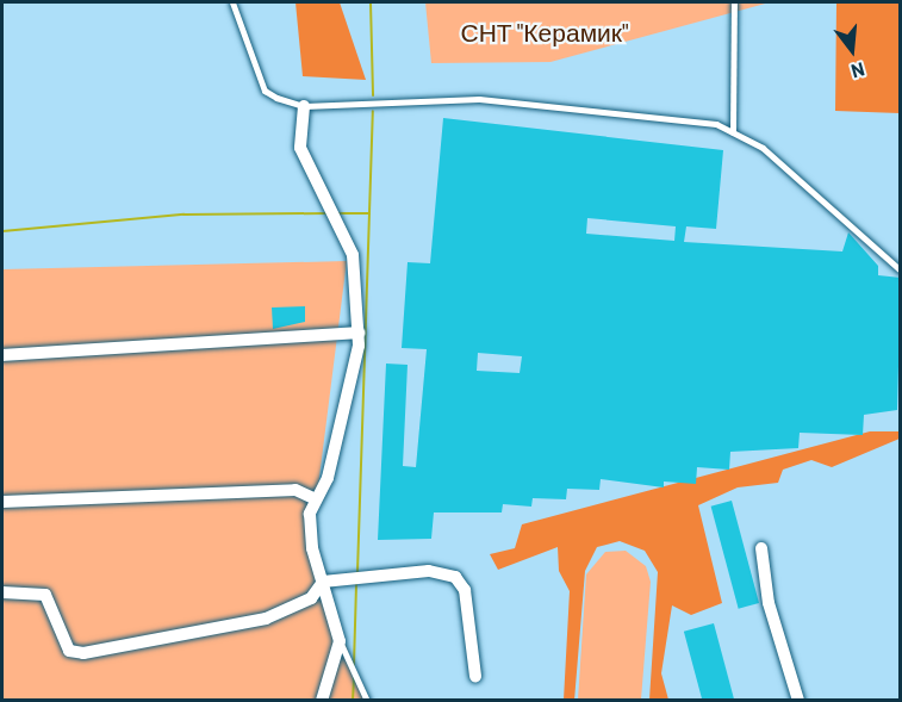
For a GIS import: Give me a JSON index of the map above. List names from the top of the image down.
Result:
{
  "parks": ["СНТ \"Керамик\""],
  "north": "bottom"
}
